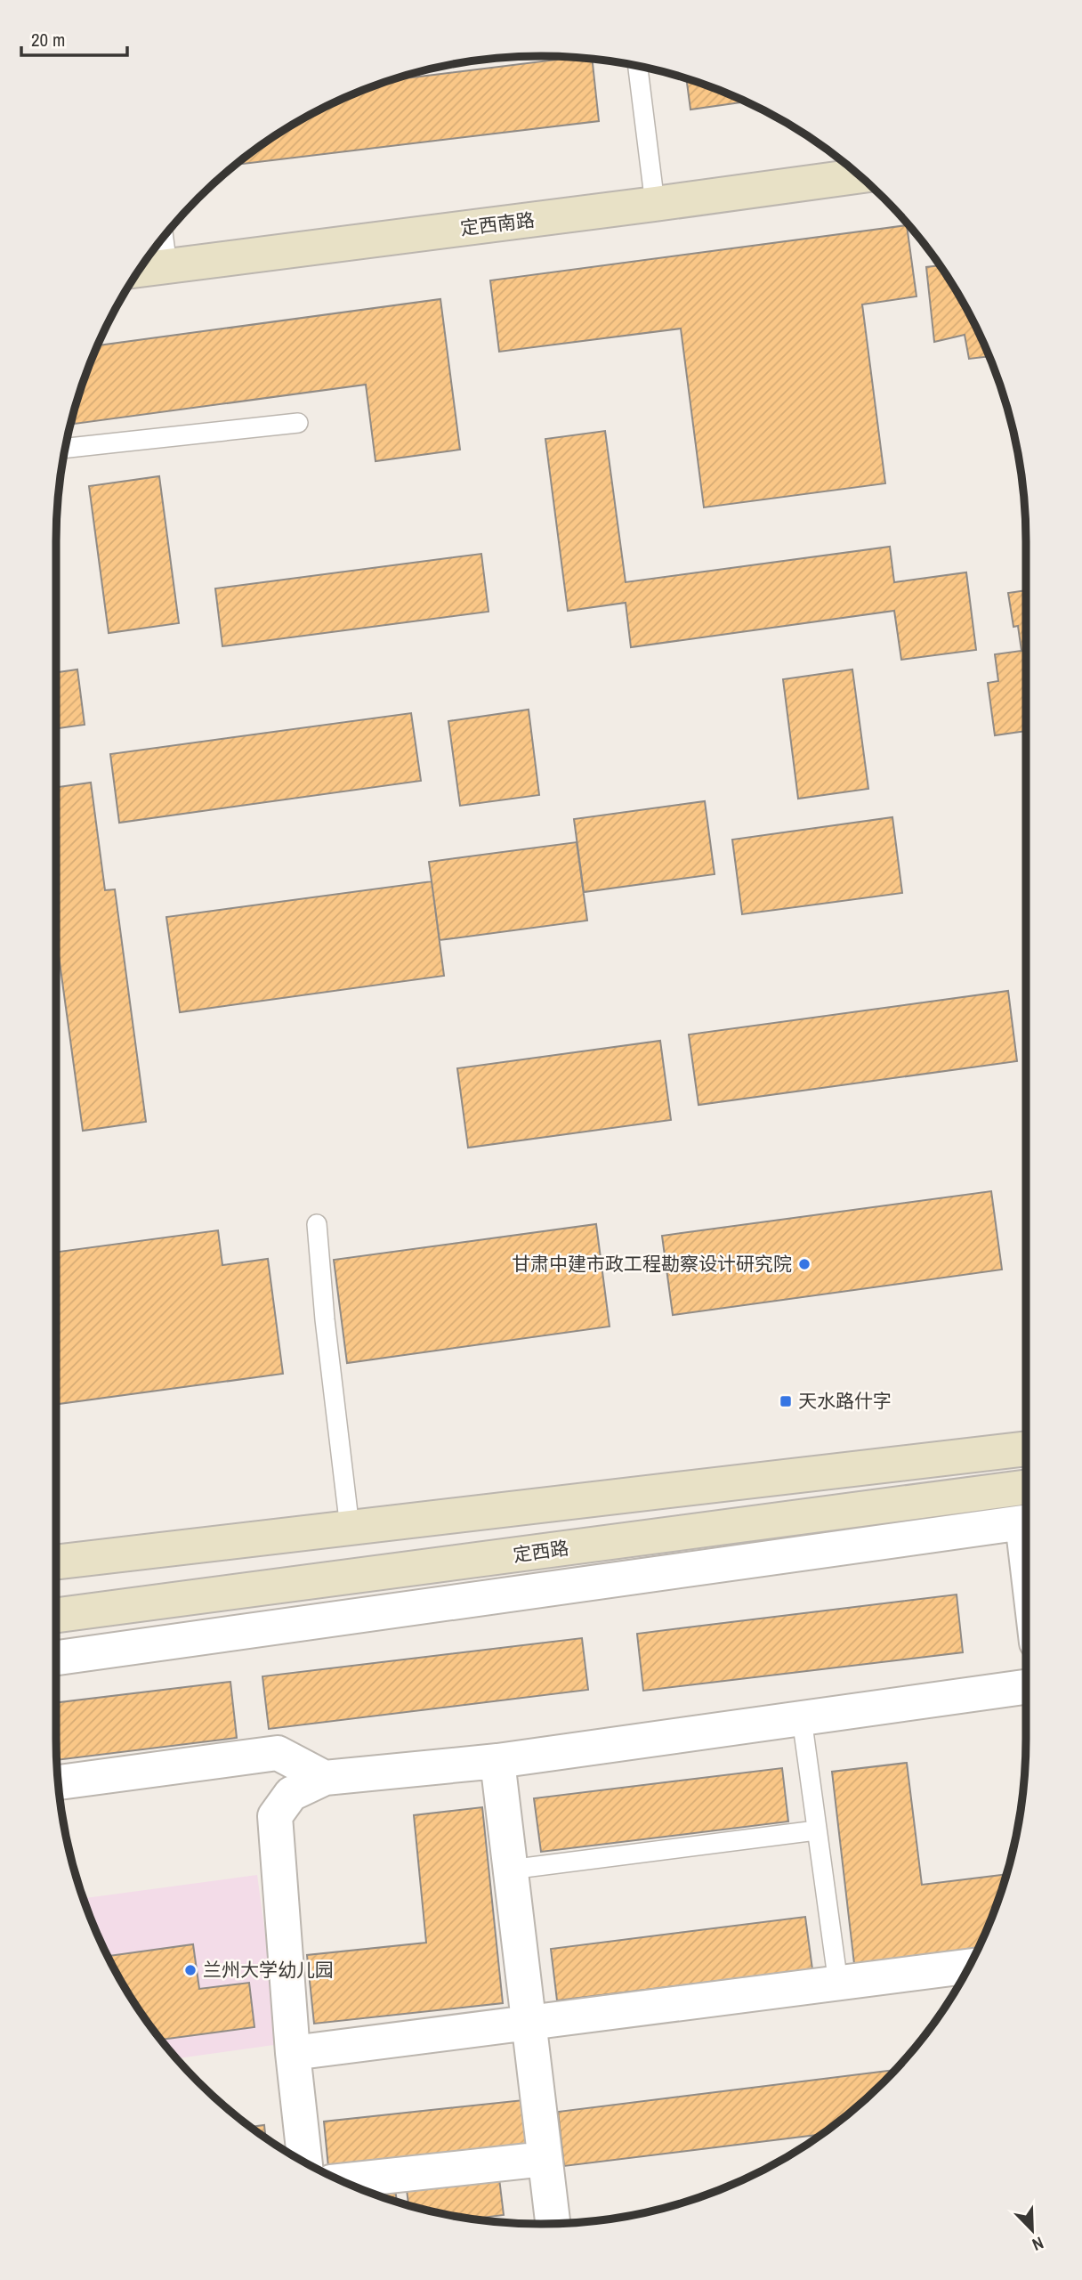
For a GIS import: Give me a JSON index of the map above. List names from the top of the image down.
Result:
{
  "streets": {
    "main road": ["定西南路", "定西路"]
  },
  "places": {
    "other": ["甘肃中建市政工程勘察设计研究院", "兰州大学幼儿园"],
    "transit": ["天水路什字"]
  },
  "scale_bar": "20 m",
  "north": "bottom right"
}
